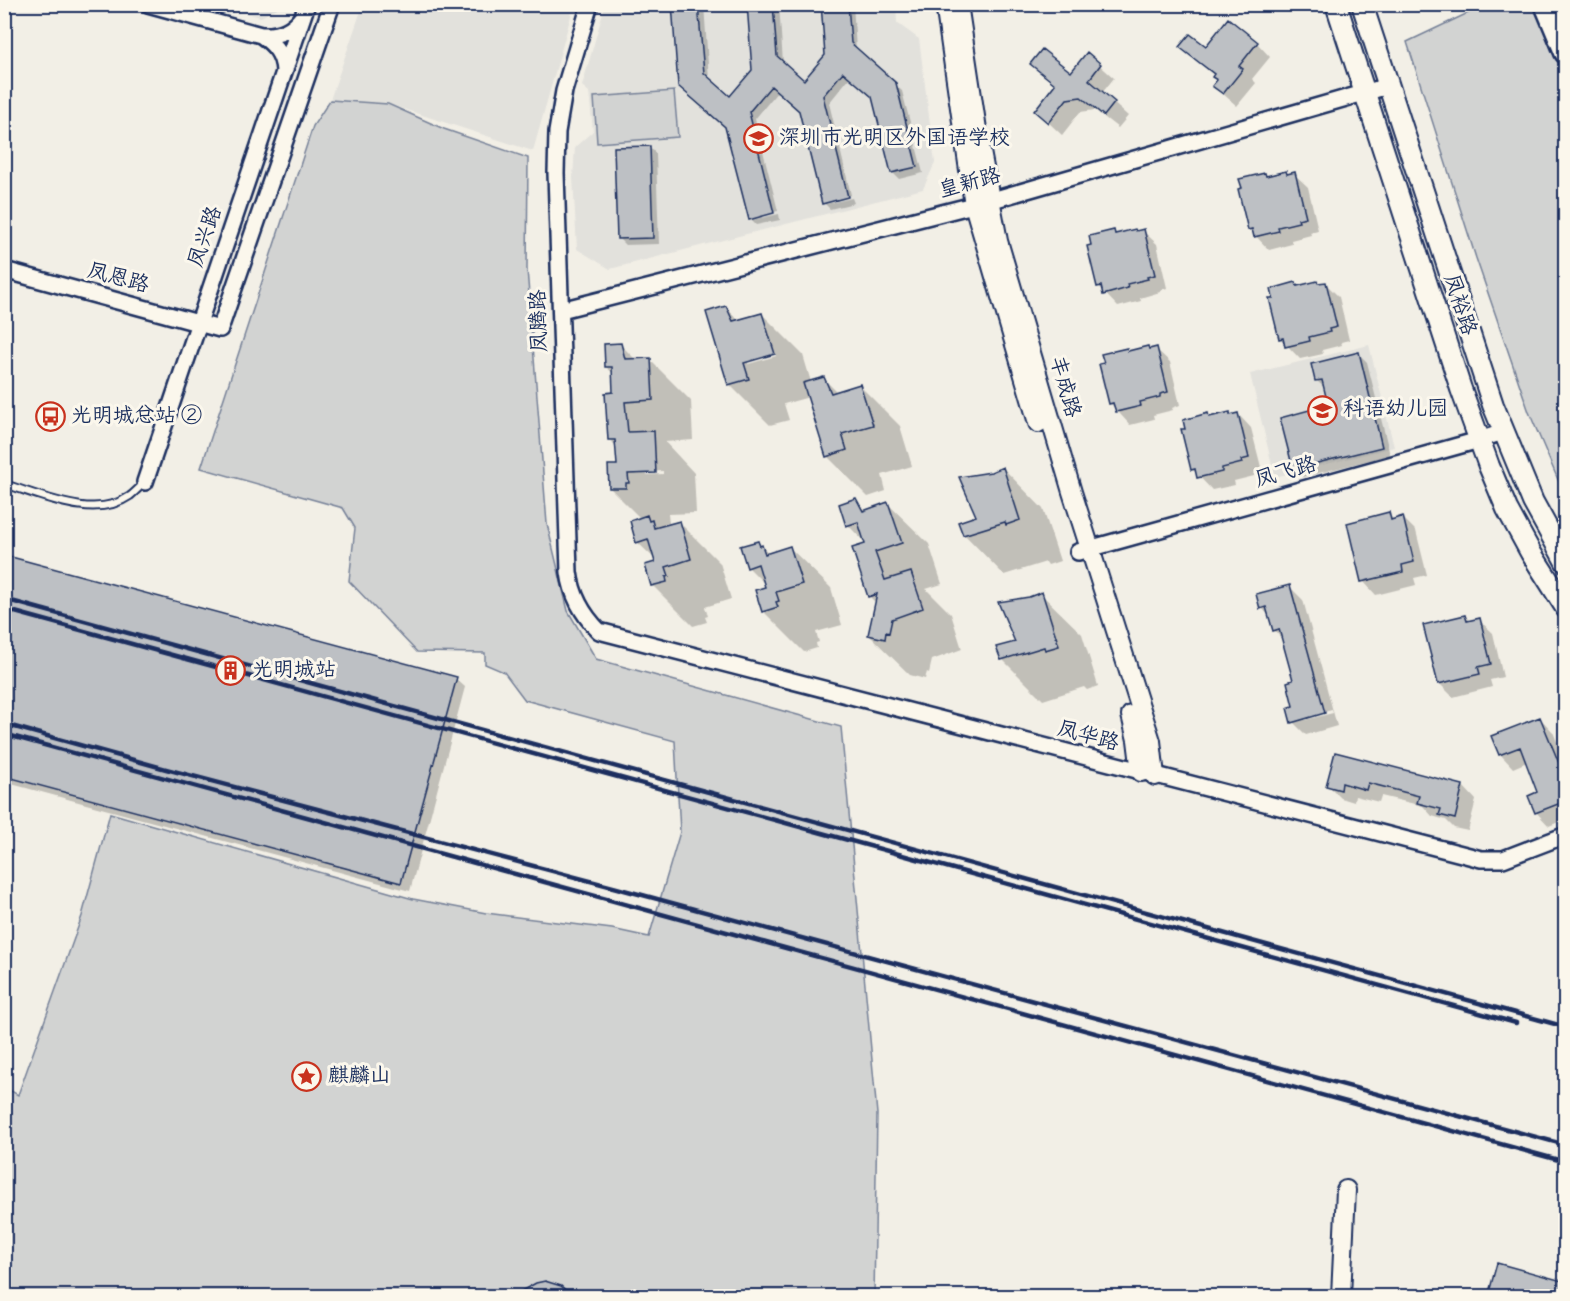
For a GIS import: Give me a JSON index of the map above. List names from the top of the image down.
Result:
{
  "streets": {
    "main road": ["凤裕路", "丰成路"],
    "street": [
      "皇新路",
      "凤兴路",
      "凤恩路",
      "凤腾路",
      "凤飞路",
      "凤华路"
    ]
  },
  "crossings": [
    ["皇新路", "凤裕路"],
    ["皇新路", "凤腾路"],
    ["皇新路", "丰成路"],
    ["凤兴路", "凤恩路"],
    ["凤裕路", "凤飞路"],
    ["凤腾路", "凤华路"],
    ["丰成路", "凤飞路"],
    ["丰成路", "凤华路"]
  ],
  "places": {
    "school or university": ["深圳市光明区外国语学校", "科语幼儿园"],
    "bus stop": ["光明城总站 ②"],
    "building": ["光明城站"],
    "place": ["麒麟山"]
  }
}
